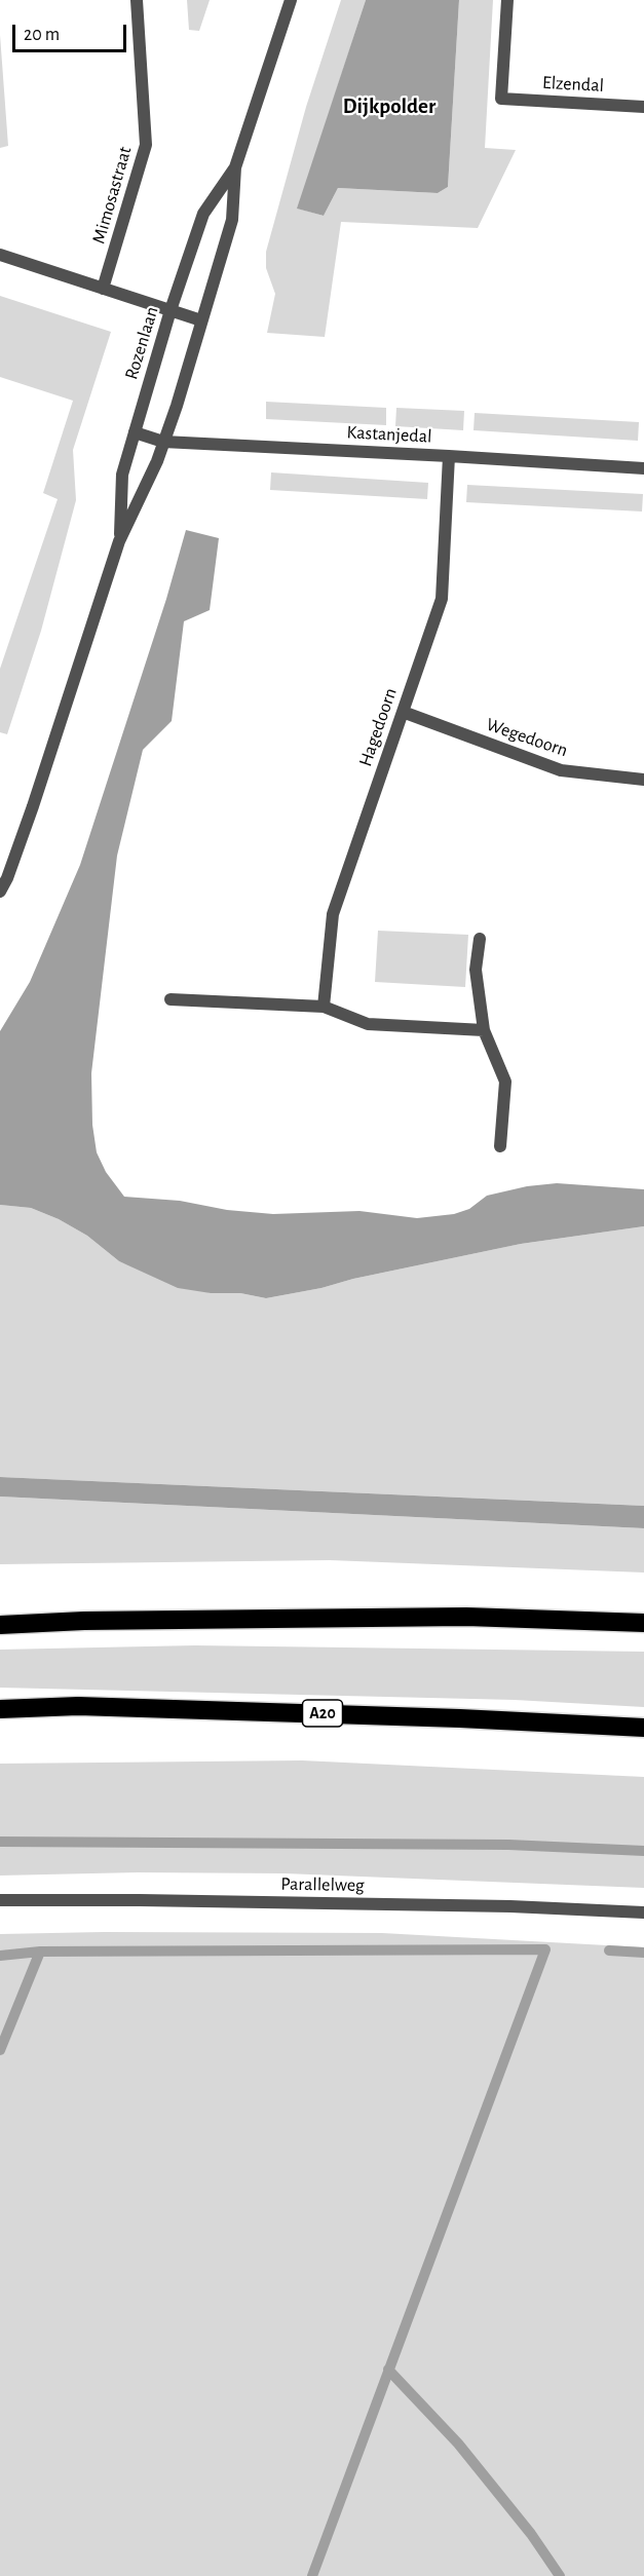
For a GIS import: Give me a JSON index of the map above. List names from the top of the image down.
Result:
{
  "streets": {
    "highway": ["A20"],
    "street": [
      "Elzendal",
      "Mimosastraat",
      "Rozenlaan",
      "Kastanjedal",
      "Hagedoorn",
      "Wegedoorn",
      "Parallelweg"
    ]
  },
  "crossings": [
    ["Rozenlaan", "Kastanjedal"],
    ["Kastanjedal", "Hagedoorn"],
    ["Hagedoorn", "Wegedoorn"]
  ],
  "districts": ["Dijkpolder"],
  "scale_bar": "20 m"
}
